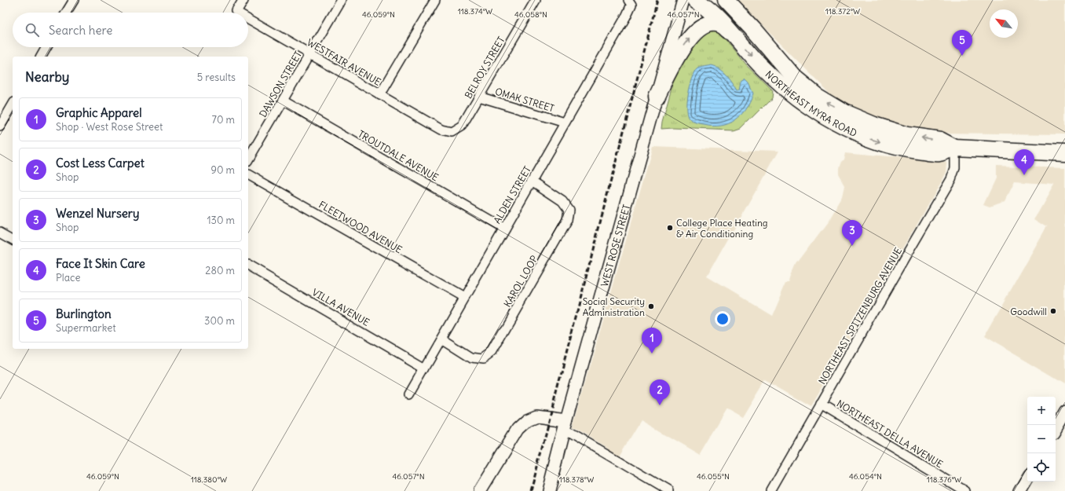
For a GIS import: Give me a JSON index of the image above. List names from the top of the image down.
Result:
{
  "streets": {
    "highway": ["NORTHEAST MYRA ROAD"],
    "main road": ["WEST ROSE STREET"],
    "street": [
      "WESTFAIR AVENUE",
      "BELROY STREET",
      "DAWSON STREET",
      "OMAK STREET",
      "TROUTDALE AVENUE",
      "ALDEN STREET",
      "FLEETWOOD AVENUE",
      "KAROL LOOP",
      "VILLA AVENUE",
      "NORTHEAST SPITZENBURG AVENUE",
      "NORTHEAST DELLA AVENUE"
    ]
  },
  "crossings": [
    ["WESTFAIR AVENUE", "BELROY STREET"],
    ["WESTFAIR AVENUE", "DAWSON STREET"],
    ["BELROY STREET", "OMAK STREET"],
    ["DAWSON STREET", "TROUTDALE AVENUE"],
    ["OMAK STREET", "ALDEN STREET"],
    ["NORTHEAST MYRA ROAD", "NORTHEAST SPITZENBURG AVENUE"],
    ["TROUTDALE AVENUE", "ALDEN STREET"],
    ["ALDEN STREET", "FLEETWOOD AVENUE"],
    ["ALDEN STREET", "KAROL LOOP"],
    ["ALDEN STREET", "VILLA AVENUE"],
    ["NORTHEAST SPITZENBURG AVENUE", "NORTHEAST DELLA AVENUE"]
  ],
  "places": ["College Place Heating & Air Conditioning", "Social Security Administration", "Goodwill"],
  "north": "top left",
  "page": {
    "search": "Search here",
    "pins": [
      "5",
      "4",
      "3",
      "1",
      "2"
    ],
    "heading": ["Nearby", "5 results"],
    "list": [
      {
        "mark": "1",
        "name": "Graphic Apparel",
        "note": "Shop · West Rose Street",
        "value": "70 m"
      },
      {
        "mark": "2",
        "name": "Cost Less Carpet",
        "note": "Shop",
        "value": "90 m"
      },
      {
        "mark": "3",
        "name": "Wenzel Nursery",
        "note": "Shop",
        "value": "130 m"
      },
      {
        "mark": "4",
        "name": "Face It Skin Care",
        "note": "Place",
        "value": "280 m"
      },
      {
        "mark": "5",
        "name": "Burlington",
        "note": "Supermarket",
        "value": "300 m"
      }
    ],
    "map_buttons": ["+", "−"]
  },
  "coordinates": [
    "118.374°W",
    "118.372°W",
    "46.058°N",
    "46.057°N",
    "46.059°N",
    "46.055°N",
    "46.054°N",
    "118.380°W",
    "118.378°W",
    "118.376°W"
  ]
}
